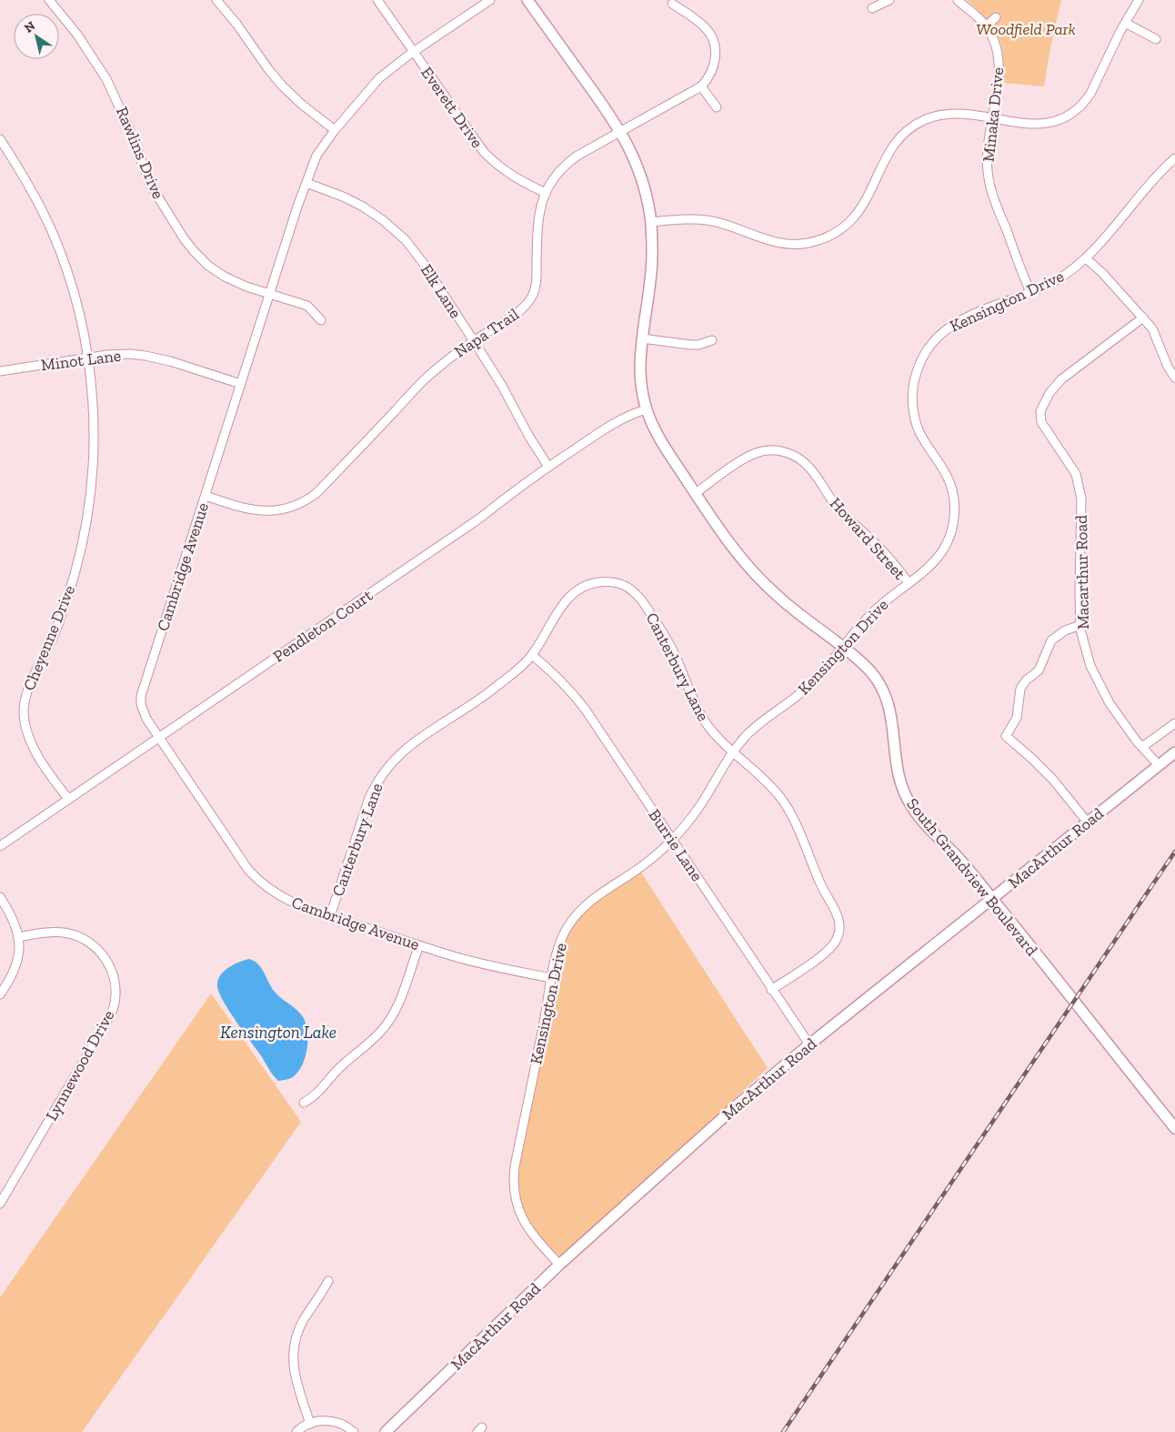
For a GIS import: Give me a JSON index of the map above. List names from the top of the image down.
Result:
{
  "streets": {
    "street": [
      "Everett Drive",
      "Minaka Drive",
      "Rawlins Drive",
      "Elk Lane",
      "Kensington Drive",
      "Napa Trail",
      "Minot Lane",
      "Howard Street",
      "Cambridge Avenue",
      "Macarthur Road",
      "Pendleton Court",
      "Cheyenne Drive",
      "Canterbury Lane",
      "Burrie Lane",
      "MacArthur Road",
      "South Grandview Boulevard",
      "Lynnewood Drive"
    ]
  },
  "crossings": [
    ["Everett Drive", "Napa Trail"],
    ["Everett Drive", "Cambridge Avenue"],
    ["Minaka Drive", "Kensington Drive"],
    ["Rawlins Drive", "Cambridge Avenue"],
    ["Elk Lane", "Napa Trail"],
    ["Elk Lane", "Cambridge Avenue"],
    ["Elk Lane", "Pendleton Court"],
    ["Kensington Drive", "Howard Street"],
    ["Kensington Drive", "Cambridge Avenue"],
    ["Kensington Drive", "Canterbury Lane"],
    ["Kensington Drive", "Burrie Lane"],
    ["Kensington Drive", "MacArthur Road"],
    ["Kensington Drive", "South Grandview Boulevard"],
    ["Napa Trail", "Cambridge Avenue"],
    ["Napa Trail", "South Grandview Boulevard"],
    ["Minot Lane", "Cambridge Avenue"],
    ["Minot Lane", "Cheyenne Drive"],
    ["Howard Street", "South Grandview Boulevard"],
    ["Cambridge Avenue", "Pendleton Court"],
    ["Cambridge Avenue", "Canterbury Lane"],
    ["Macarthur Road", "MacArthur Road"],
    ["Pendleton Court", "Cheyenne Drive"],
    ["Pendleton Court", "South Grandview Boulevard"],
    ["Canterbury Lane", "Burrie Lane"],
    ["Burrie Lane", "MacArthur Road"],
    ["MacArthur Road", "South Grandview Boulevard"]
  ],
  "water": ["Kensington Lake"],
  "parks": ["Woodfield Park"],
  "north": "top left"
}
